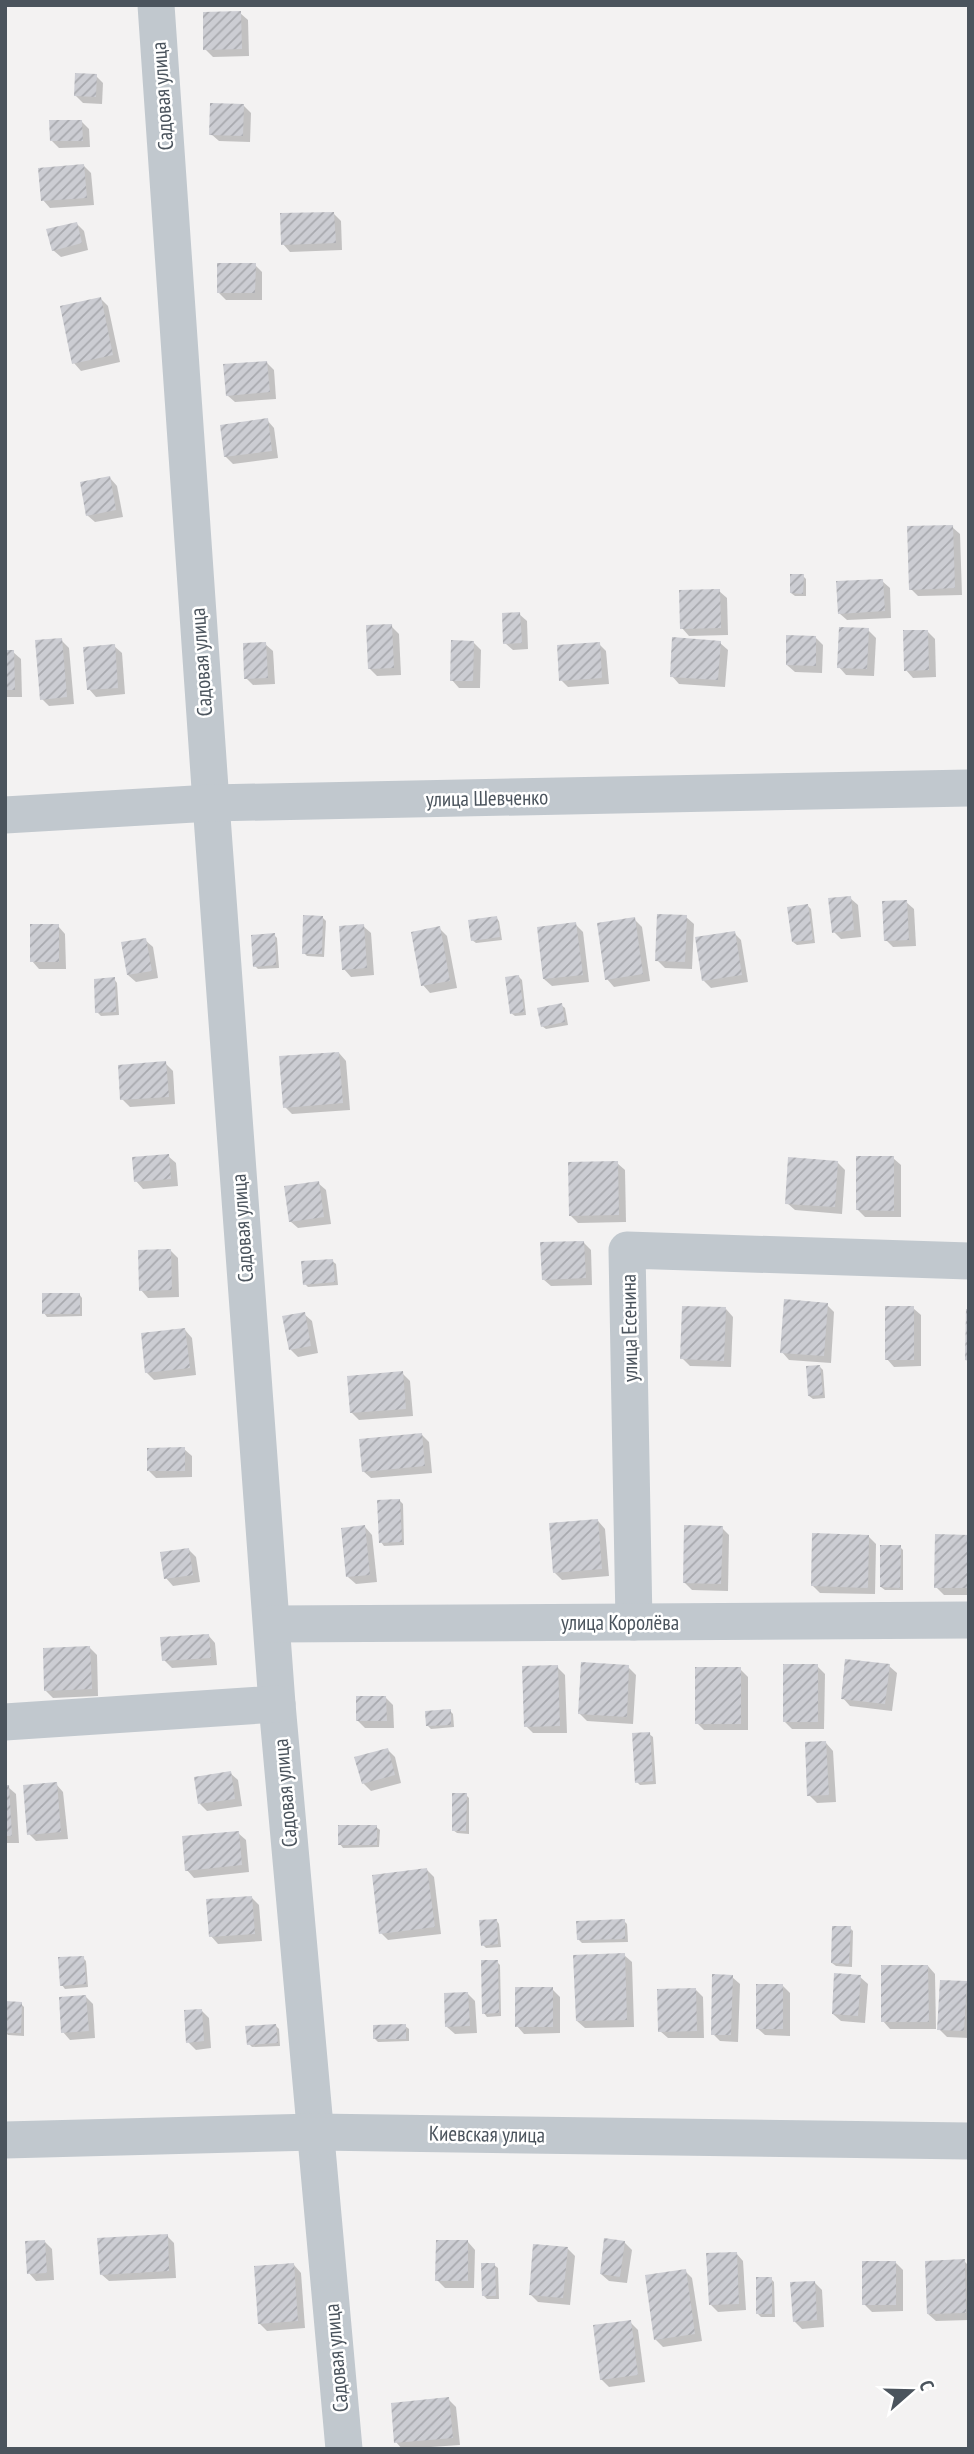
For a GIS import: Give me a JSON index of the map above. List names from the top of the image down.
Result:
{
  "streets": {
    "street": [
      "Садовая улица",
      "улица Шевченко",
      "улица Есенина",
      "улица Королёва",
      "Киевская улица"
    ]
  },
  "crossings": [
    ["Садовая улица", "улица Шевченко"],
    ["Садовая улица", "улица Королёва"],
    ["Садовая улица", "Киевская улица"],
    ["улица Есенина", "улица Королёва"]
  ],
  "north": "right"
}
